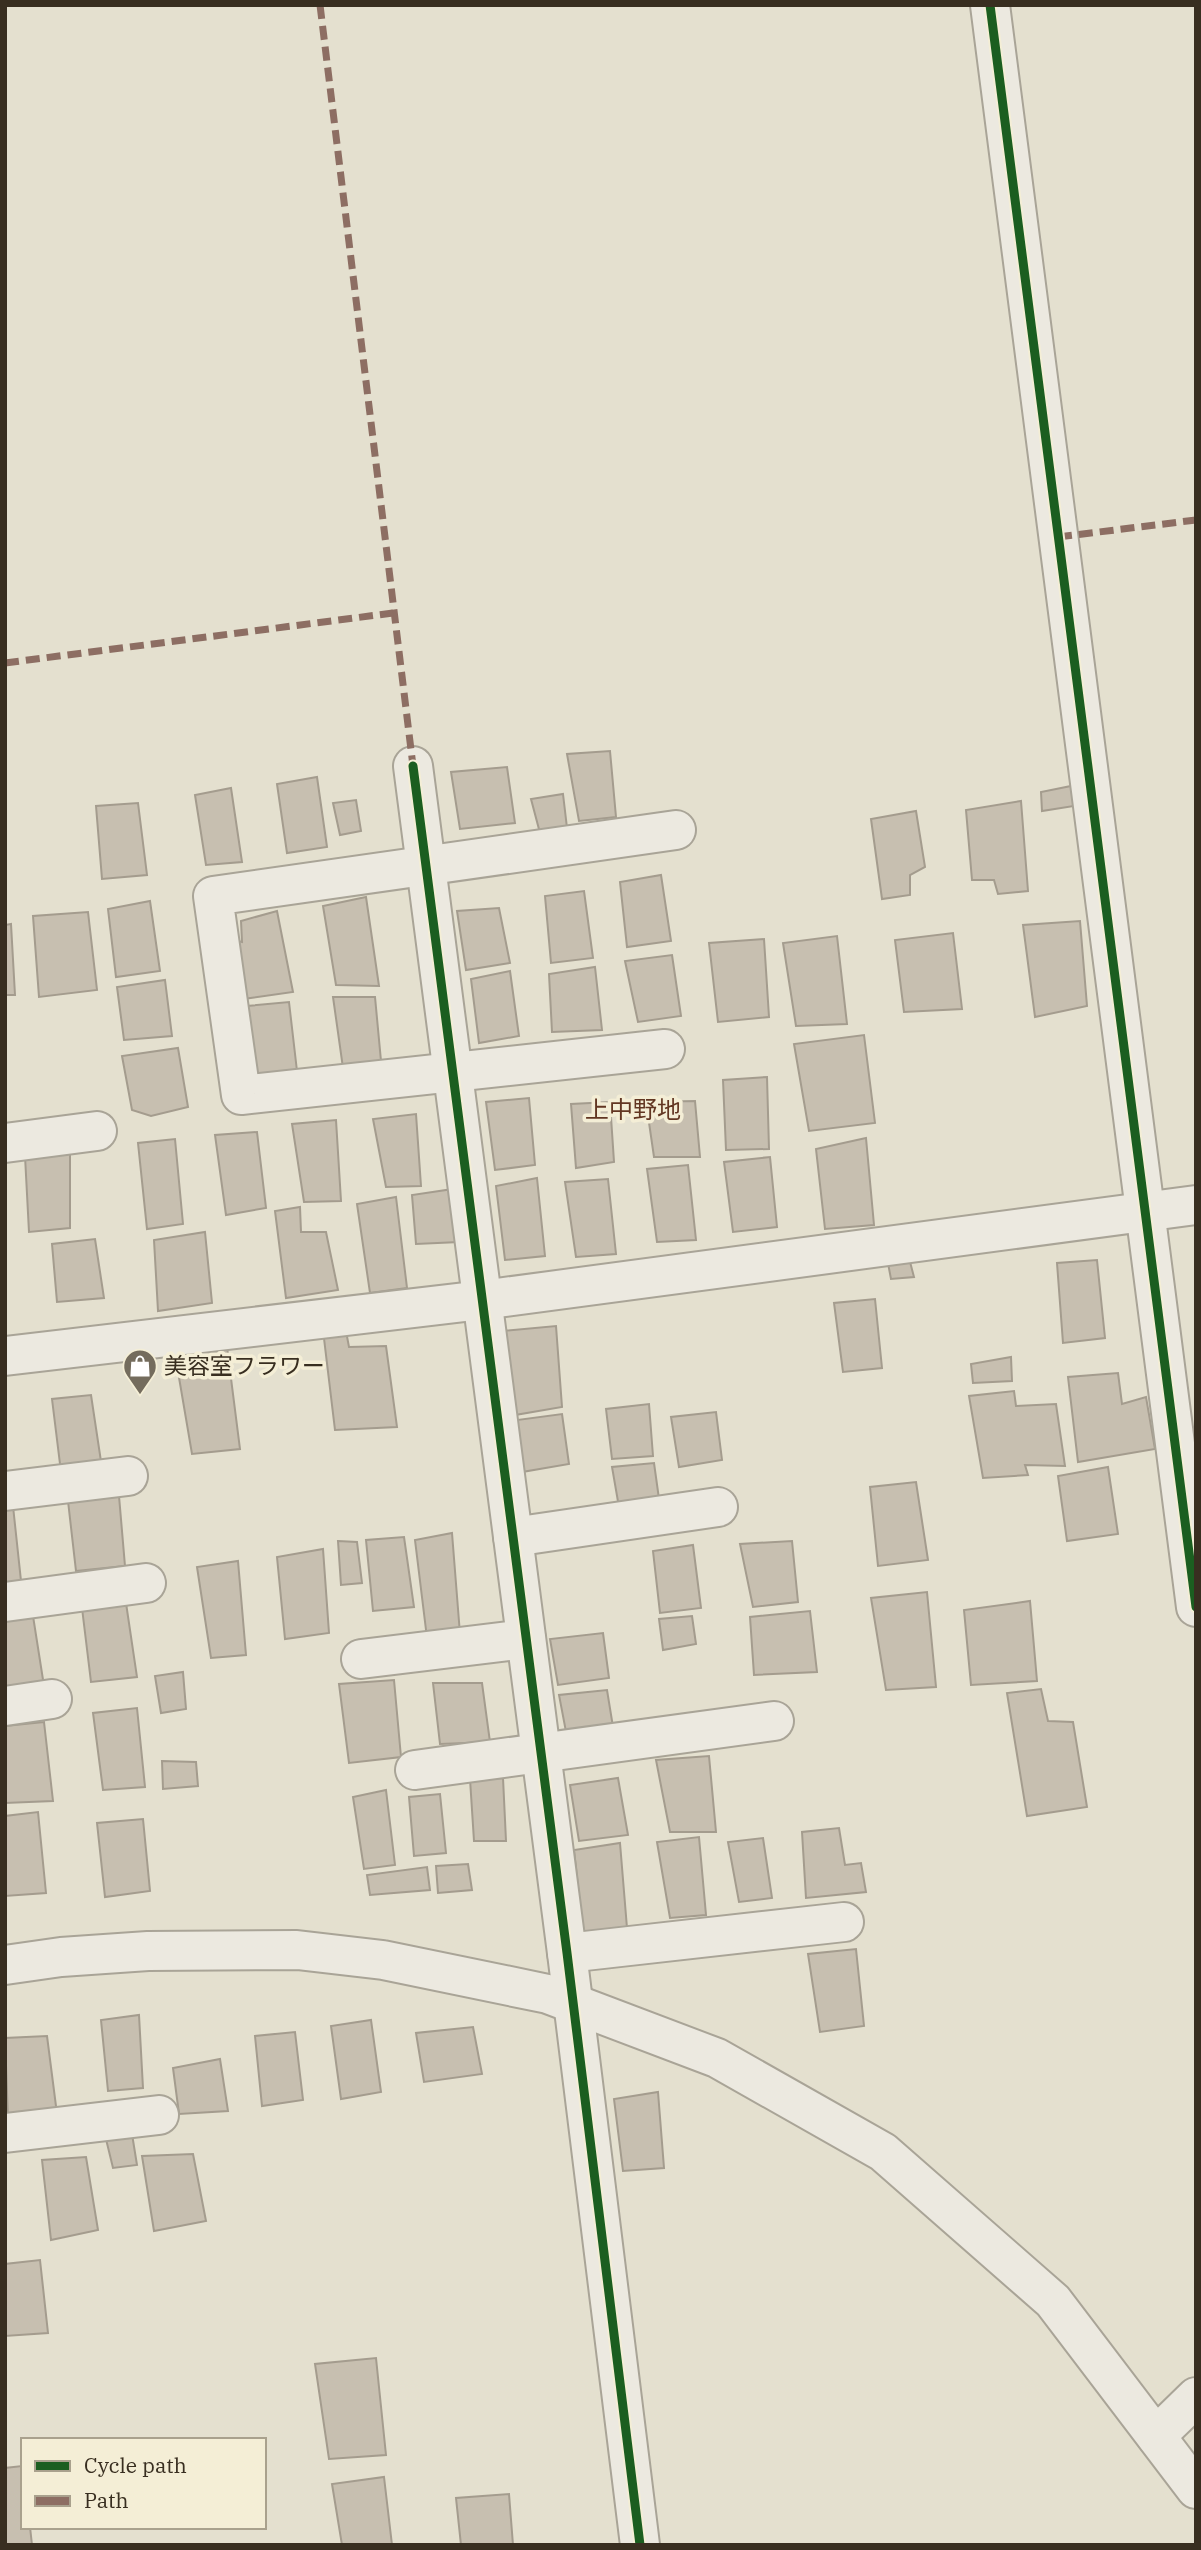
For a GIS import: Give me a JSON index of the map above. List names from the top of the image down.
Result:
{
  "districts": ["上中野地"],
  "places": {
    "shop": ["美容室フラワー"]
  },
  "legend": ["Cycle path", "Path"]
}
